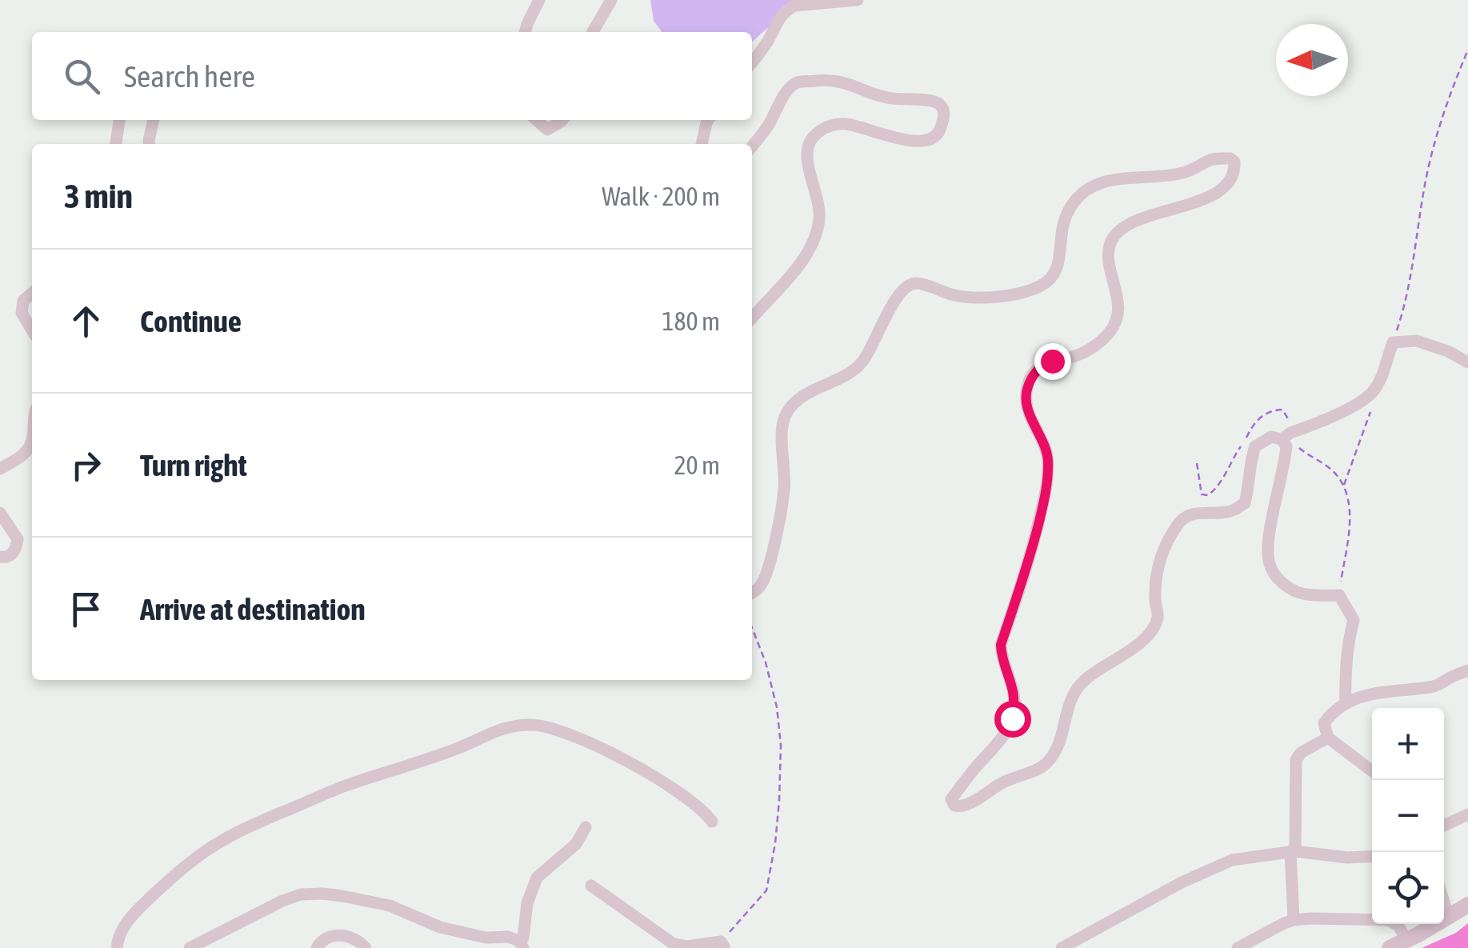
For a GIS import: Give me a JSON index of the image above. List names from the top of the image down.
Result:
{
  "north": "left",
  "page": {
    "search": "Search here",
    "heading": ["3 min", "Walk · 200 m"],
    "list": [
      ["Continue", "180 m"],
      ["Turn right", "20 m"],
      "Arrive at destination"
    ],
    "map_buttons": ["+", "−"]
  }
}
